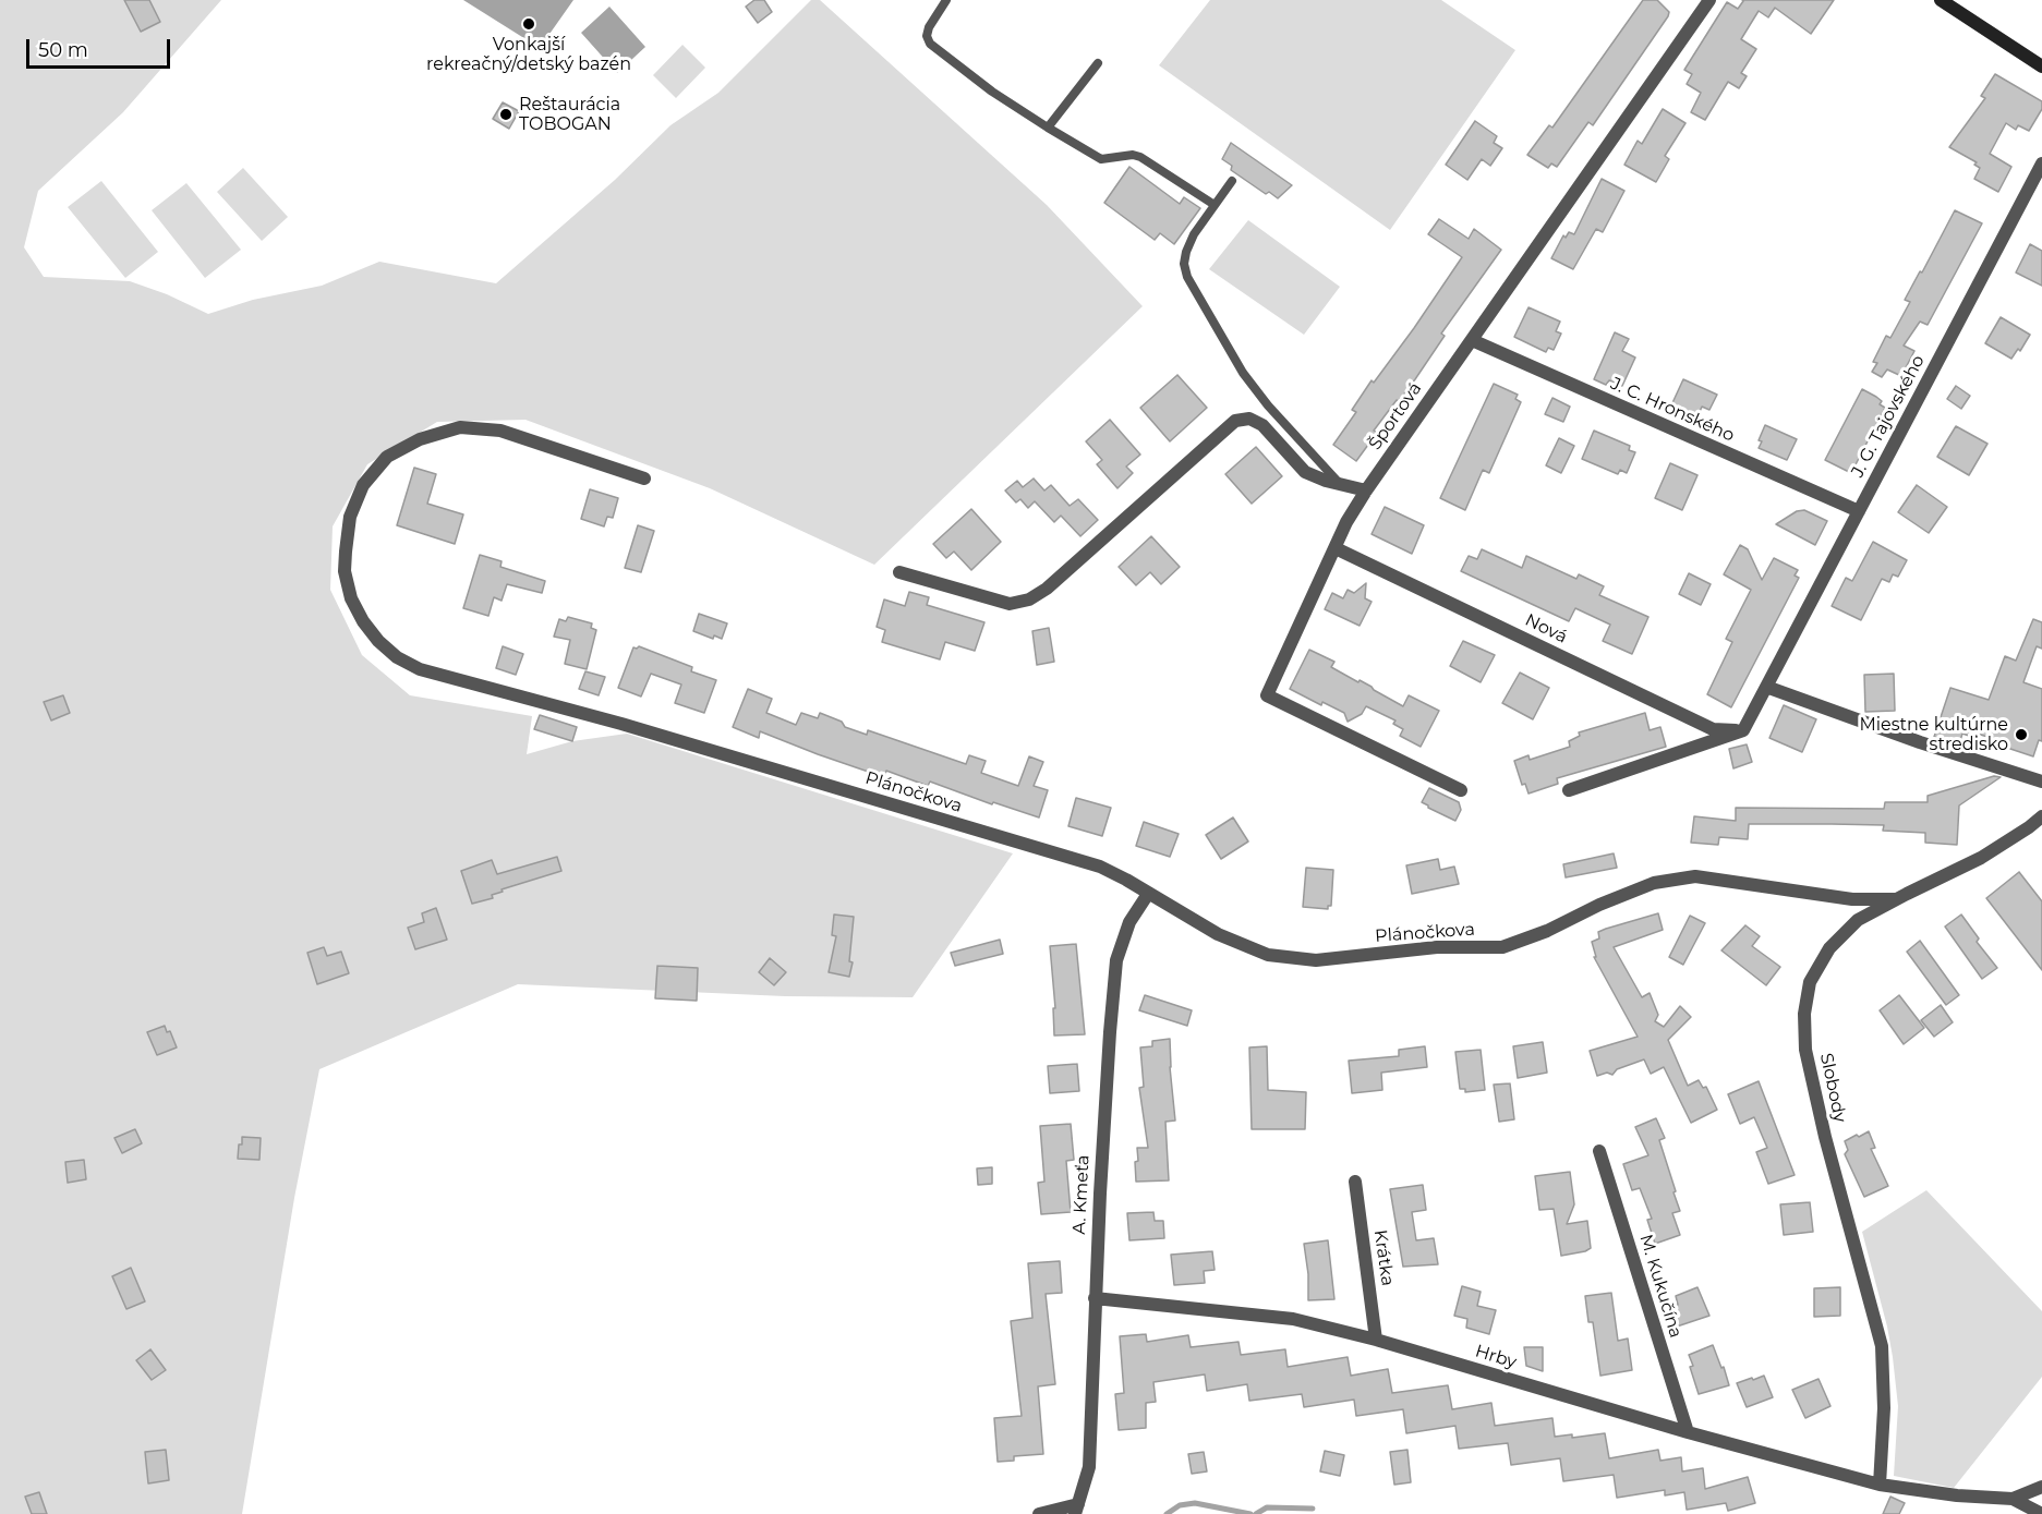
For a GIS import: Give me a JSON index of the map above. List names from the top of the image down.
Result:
{
  "streets": {
    "street": [
      "J. C. Hronského",
      "Športová",
      "J. G. Tajovského",
      "Nová",
      "Plánočkova",
      "Slobody",
      "A. Kmeťa",
      "Krátka",
      "M. Kukučína",
      "Hrby"
    ]
  },
  "crossings": [
    ["J. C. Hronského", "Športová"],
    ["J. C. Hronského", "J. G. Tajovského"],
    ["Športová", "Nová"],
    ["J. G. Tajovského", "Nová"],
    ["Plánočkova", "Slobody"],
    ["Plánočkova", "A. Kmeťa"],
    ["Slobody", "Hrby"],
    ["A. Kmeťa", "Hrby"],
    ["Krátka", "Hrby"],
    ["M. Kukučína", "Hrby"]
  ],
  "places": ["Vonkajší rekreačný/detský bazén", "Reštaurácia TOBOGAN", "Miestne kultúrne stredisko"],
  "scale_bar": "50 m"
}
